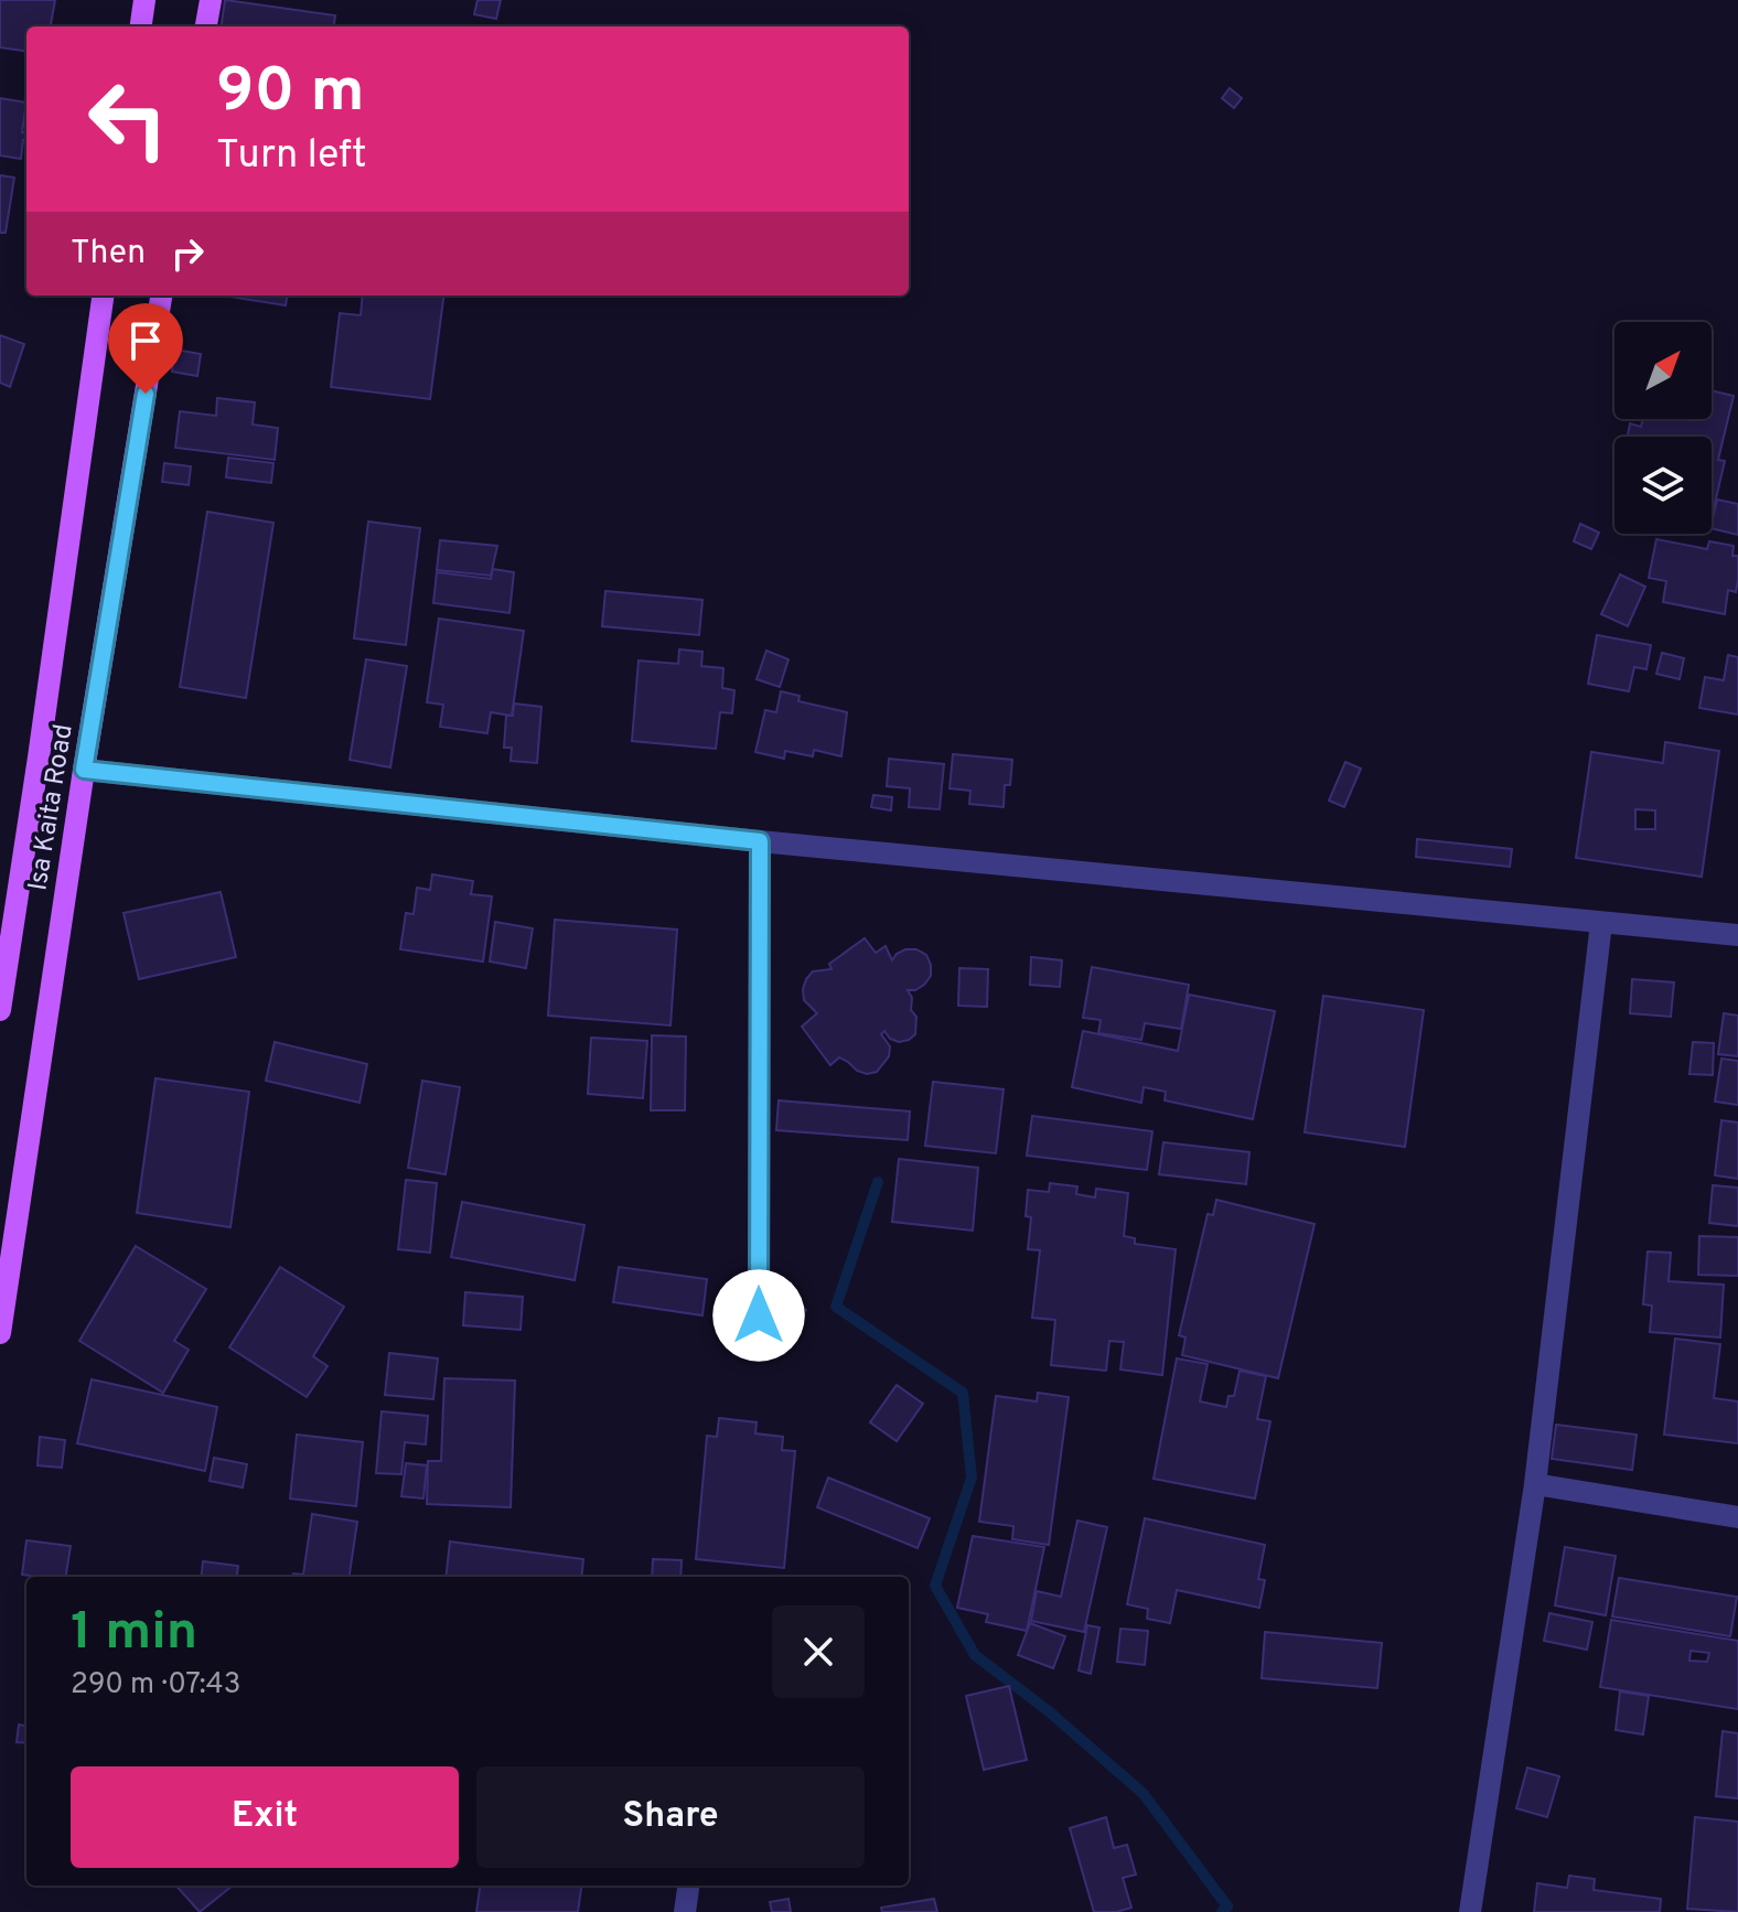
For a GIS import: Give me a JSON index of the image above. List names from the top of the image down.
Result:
{
  "streets": {
    "main road": ["Isa Kaita Road"]
  },
  "north": "top right",
  "page": {
    "turn": ["90 m", "Turn left"],
    "then": "Then",
    "heading": ["1 min", "290 m · 07:43"],
    "buttons": ["Exit", "Share"]
  }
}
